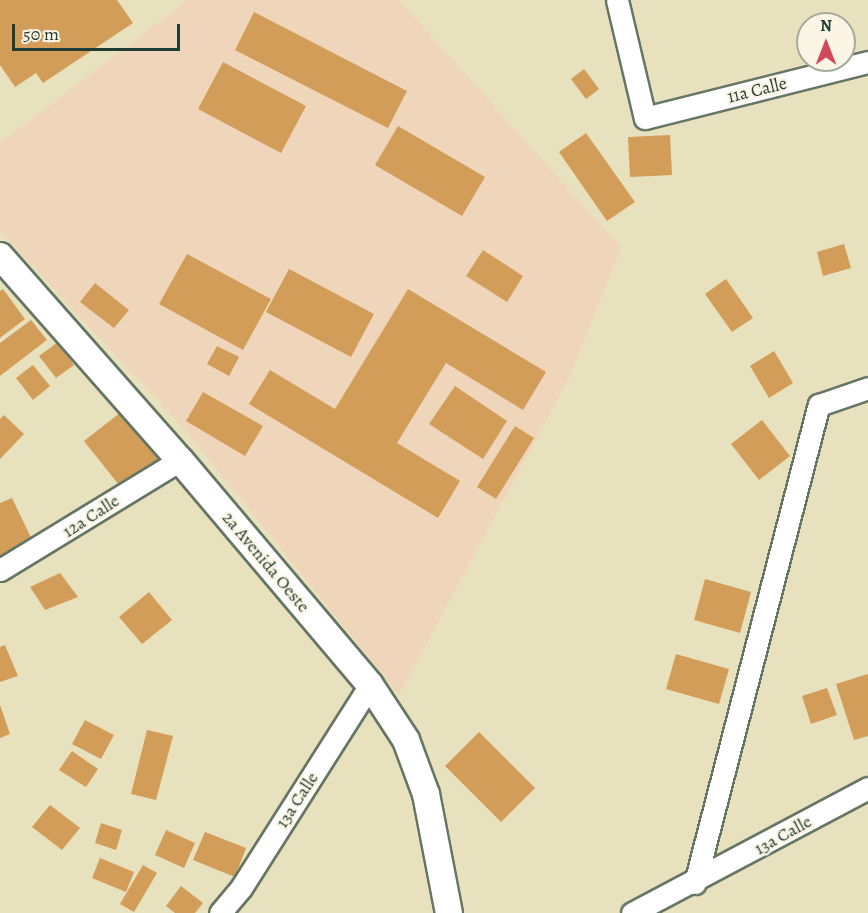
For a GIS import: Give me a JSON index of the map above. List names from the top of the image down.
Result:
{
  "streets": {
    "street": [
      "11a Calle",
      "12a Calle",
      "2a Avenida Oeste",
      "13a Calle"
    ]
  },
  "crossings": [
    ["12a Calle", "2a Avenida Oeste"],
    ["2a Avenida Oeste", "13a Calle"]
  ],
  "scale_bar": "50 m",
  "north": "top"
}
